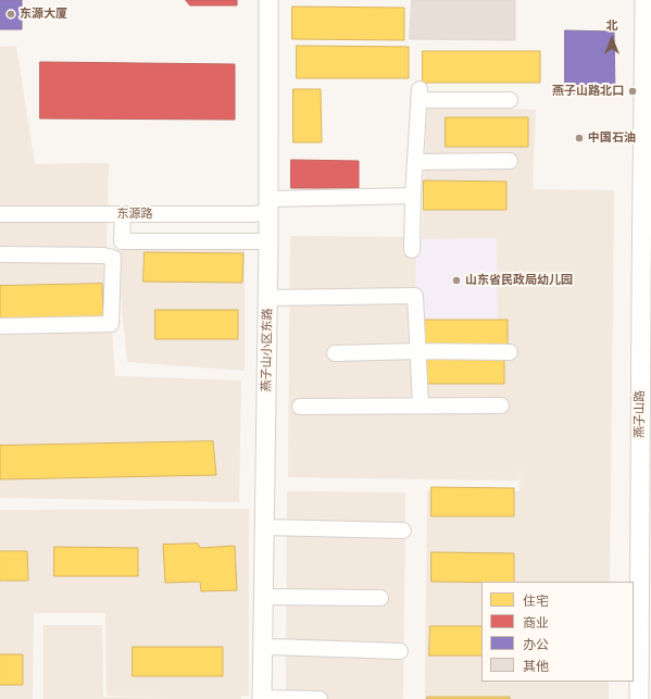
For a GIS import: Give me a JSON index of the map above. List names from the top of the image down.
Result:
{
  "streets": {
    "street": ["东源路", "燕子山小区东路", "燕子山路"]
  },
  "crossings": [
    ["东源路", "燕子山小区东路"]
  ],
  "places": [
    "东源大厦",
    "燕子山路北口",
    "中国石油",
    "山东省民政局幼儿园"
  ],
  "legend": [
    "住宅",
    "商业",
    "办公",
    "其他"
  ],
  "north": "top"
}
